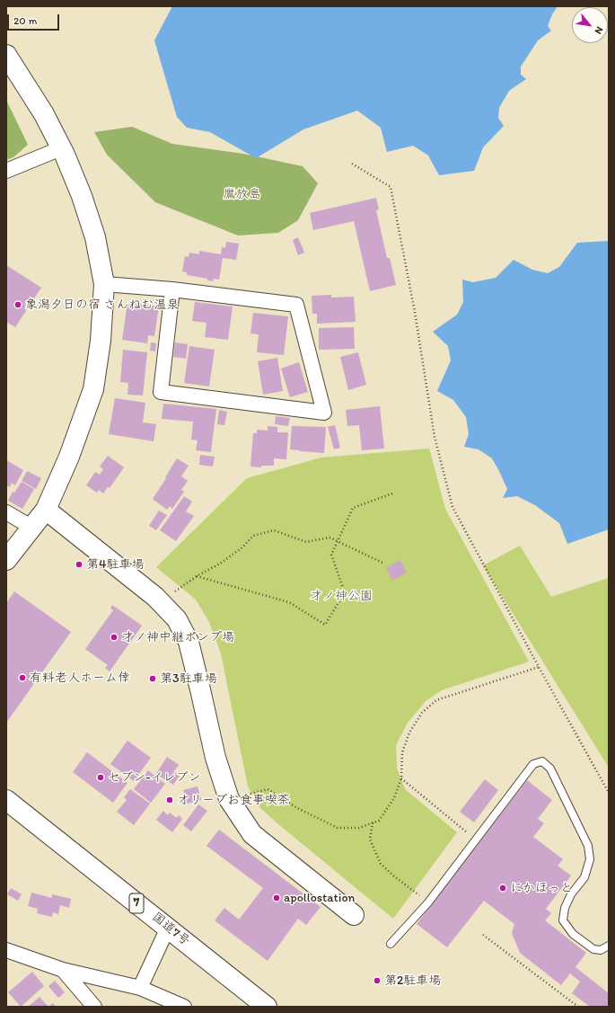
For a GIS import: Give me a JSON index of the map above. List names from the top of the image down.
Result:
{
  "streets": {
    "main road": ["7", "国道7号"]
  },
  "parks": ["鷹放島", "才ノ神公園"],
  "places": [
    "象潟夕日の宿 さんねむ温泉",
    "第4駐車場",
    "才ノ神中継ポンプ場",
    "有料老人ホーム倖",
    "第3駐車場",
    "セブン-イレブン",
    "オリーブお食事喫茶",
    "にかほっと",
    "apollostation",
    "第2駐車場"
  ],
  "scale_bar": "20 m",
  "north": "bottom right"
}
